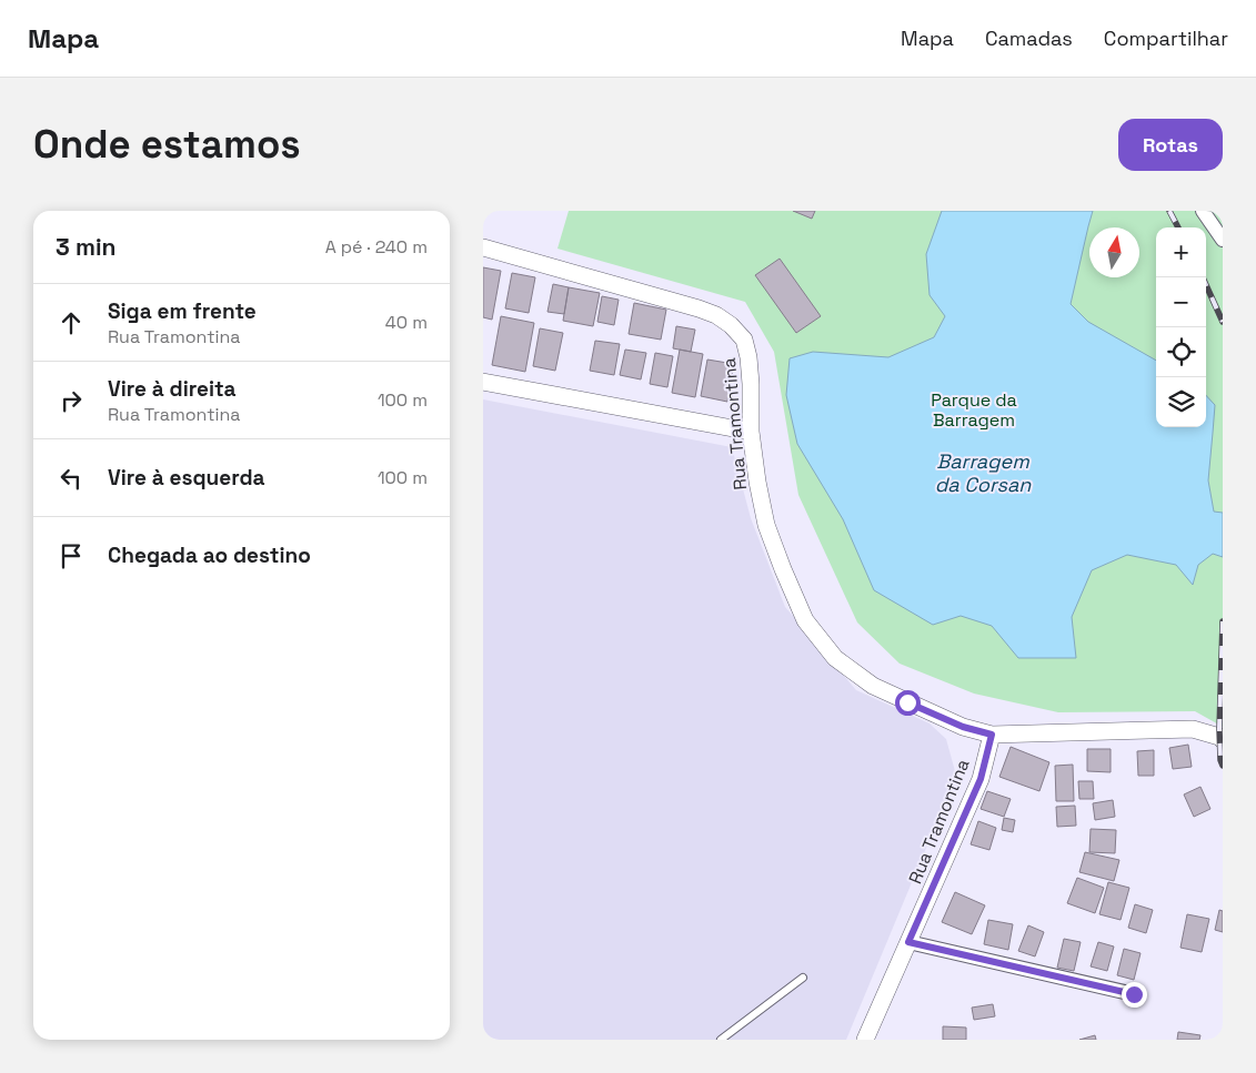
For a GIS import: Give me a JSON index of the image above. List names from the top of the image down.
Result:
{
  "streets": {
    "street": ["Rua Tramontina"]
  },
  "water": ["Barragem da Corsan"],
  "parks": ["Parque da Barragem"],
  "north": "top",
  "page": {
    "header": "Mapa",
    "nav": ["Mapa", "Camadas", "Compartilhar"],
    "buttons": "Rotas",
    "title": "Onde estamos",
    "heading": ["3 min", "A pé · 240 m"],
    "map_buttons": ["+", "−"],
    "list": [
      ["Siga em frente", "Rua Tramontina", "40 m"],
      ["Vire à direita", "Rua Tramontina", "100 m"],
      ["Vire à esquerda", "100 m"],
      "Chegada ao destino"
    ]
  }
}
